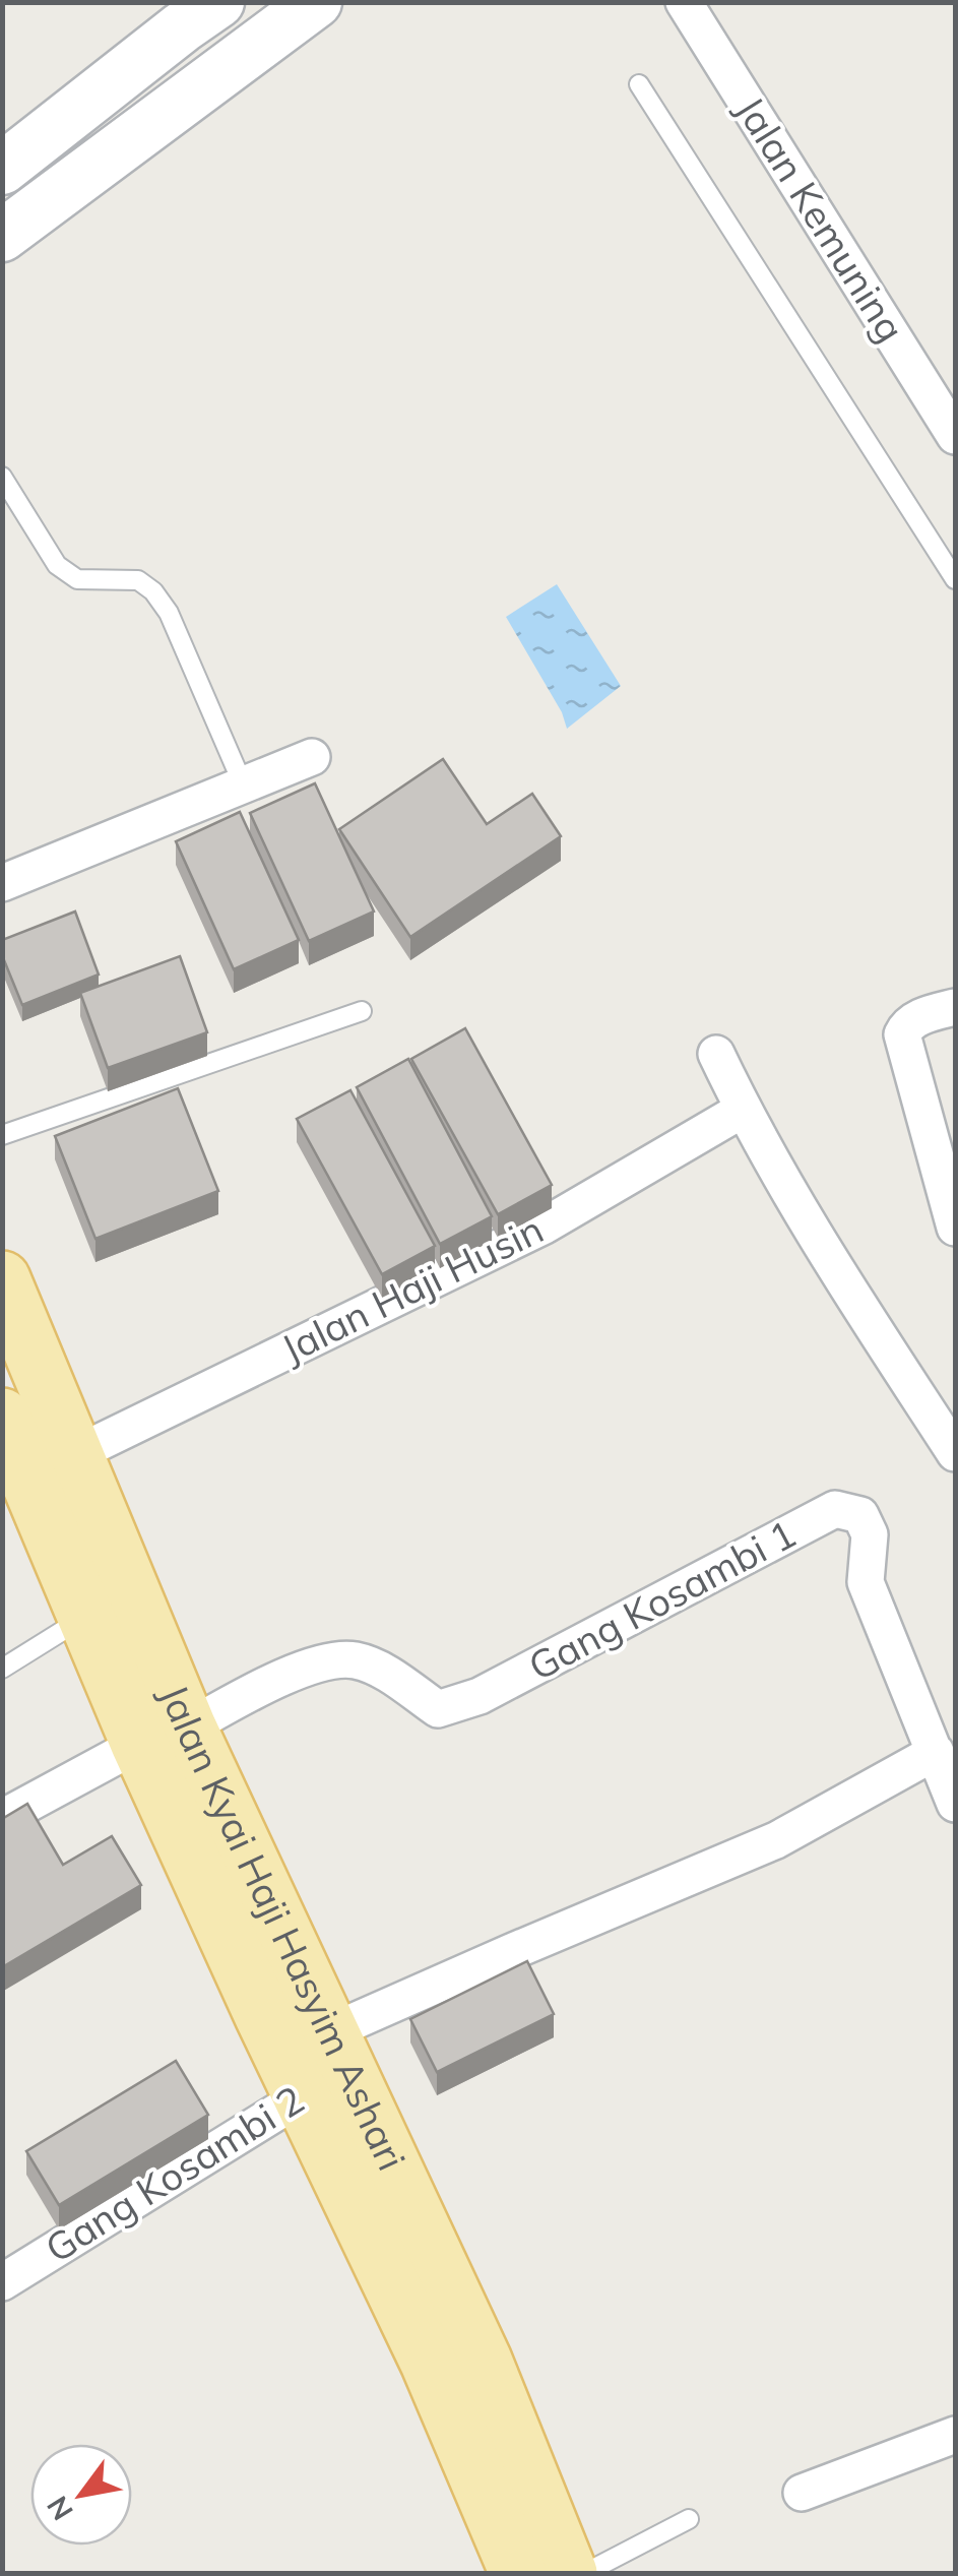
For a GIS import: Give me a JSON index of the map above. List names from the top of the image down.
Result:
{
  "streets": {
    "main road": ["Jalan Kyai Haji Hasyim Ashari"],
    "street": [
      "Jalan Kemuning",
      "Jalan Haji Husin",
      "Gang Kosambi 1",
      "Gang Kosambi 2"
    ]
  },
  "crossings": [
    ["Jalan Haji Husin", "Jalan Kyai Haji Hasyim Ashari"],
    ["Gang Kosambi 1", "Jalan Kyai Haji Hasyim Ashari"],
    ["Gang Kosambi 1", "Gang Kosambi 2"],
    ["Jalan Kyai Haji Hasyim Ashari", "Gang Kosambi 2"]
  ],
  "north": "bottom left"
}
